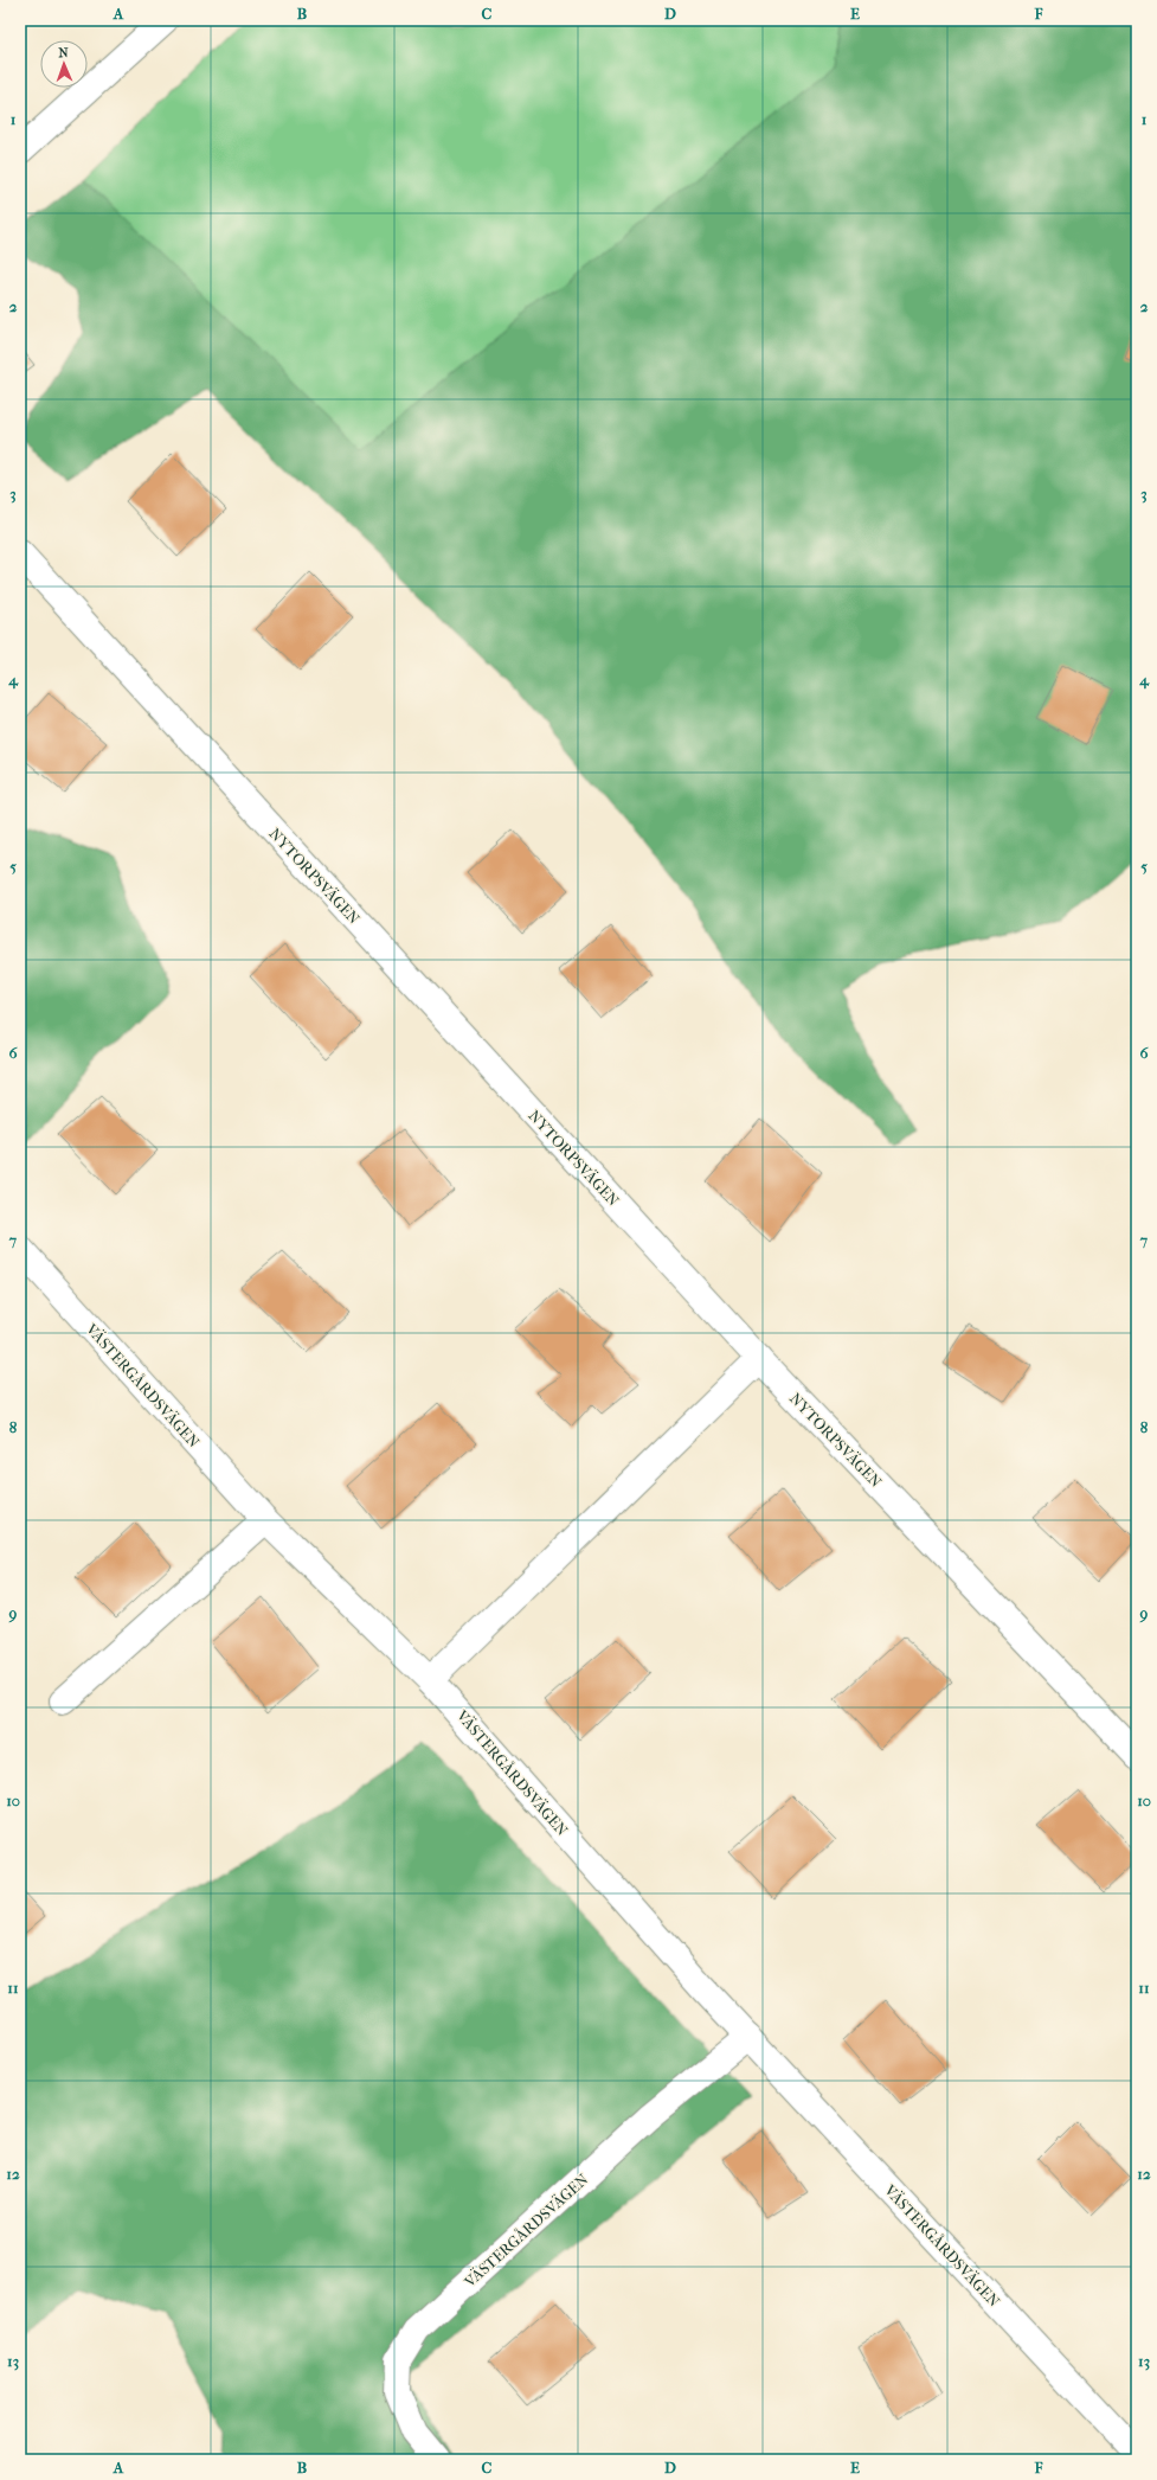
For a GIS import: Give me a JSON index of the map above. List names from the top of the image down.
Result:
{
  "streets": {
    "street": ["NYTORPSVÄGEN", "VÄSTERGÅRDSVÄGEN"]
  },
  "north": "top",
  "grid": {
    "columns": [
      "A",
      "B",
      "C",
      "D",
      "E",
      "F"
    ],
    "rows": [
      "1",
      "2",
      "3",
      "4",
      "5",
      "6",
      "7",
      "8",
      "9",
      "10",
      "11",
      "12",
      "13"
    ]
  }
}
